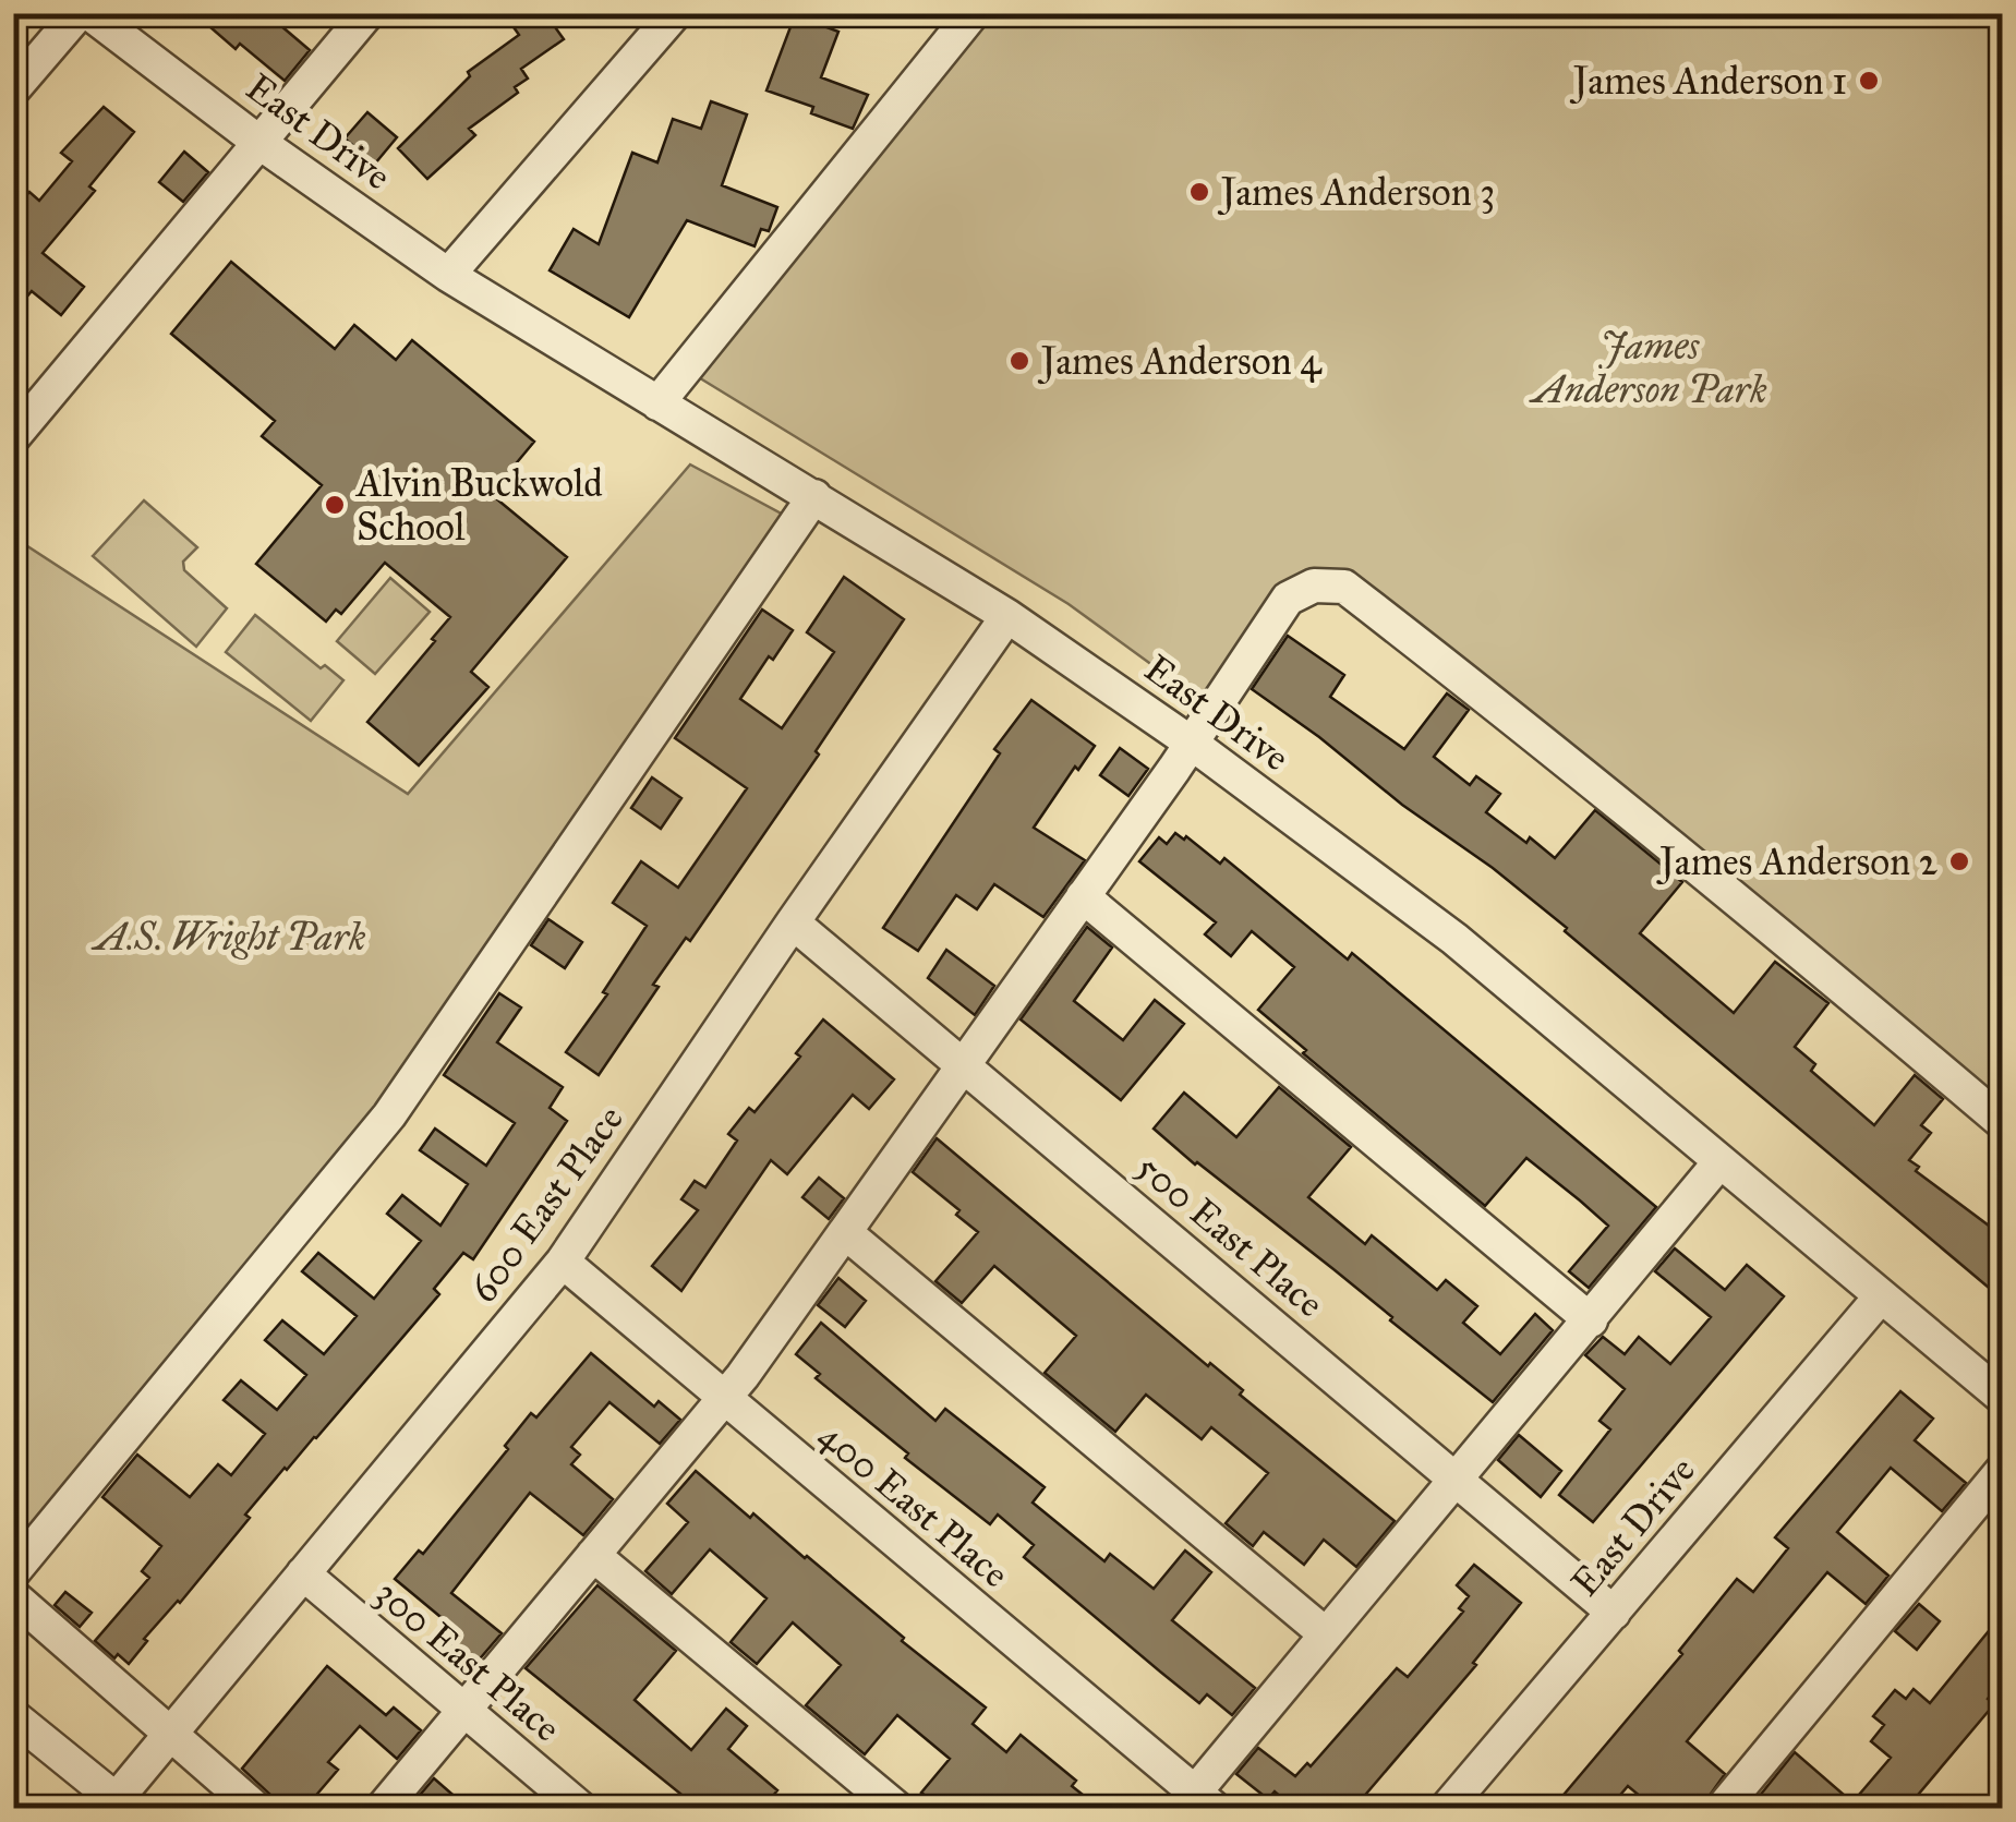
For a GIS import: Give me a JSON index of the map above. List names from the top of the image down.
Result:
{
  "streets": {
    "street": [
      "East Drive",
      "600 East Place",
      "500 East Place",
      "400 East Place",
      "300 East Place"
    ]
  },
  "crossings": [
    ["East Drive", "600 East Place"],
    ["East Drive", "500 East Place"],
    ["600 East Place", "500 East Place"],
    ["600 East Place", "400 East Place"],
    ["600 East Place", "300 East Place"]
  ],
  "parks": ["James Anderson Park", "A.S. Wright Park"],
  "places": [
    "James Anderson 1",
    "James Anderson 3",
    "James Anderson 4",
    "Alvin Buckwold School",
    "James Anderson 2"
  ]
}
